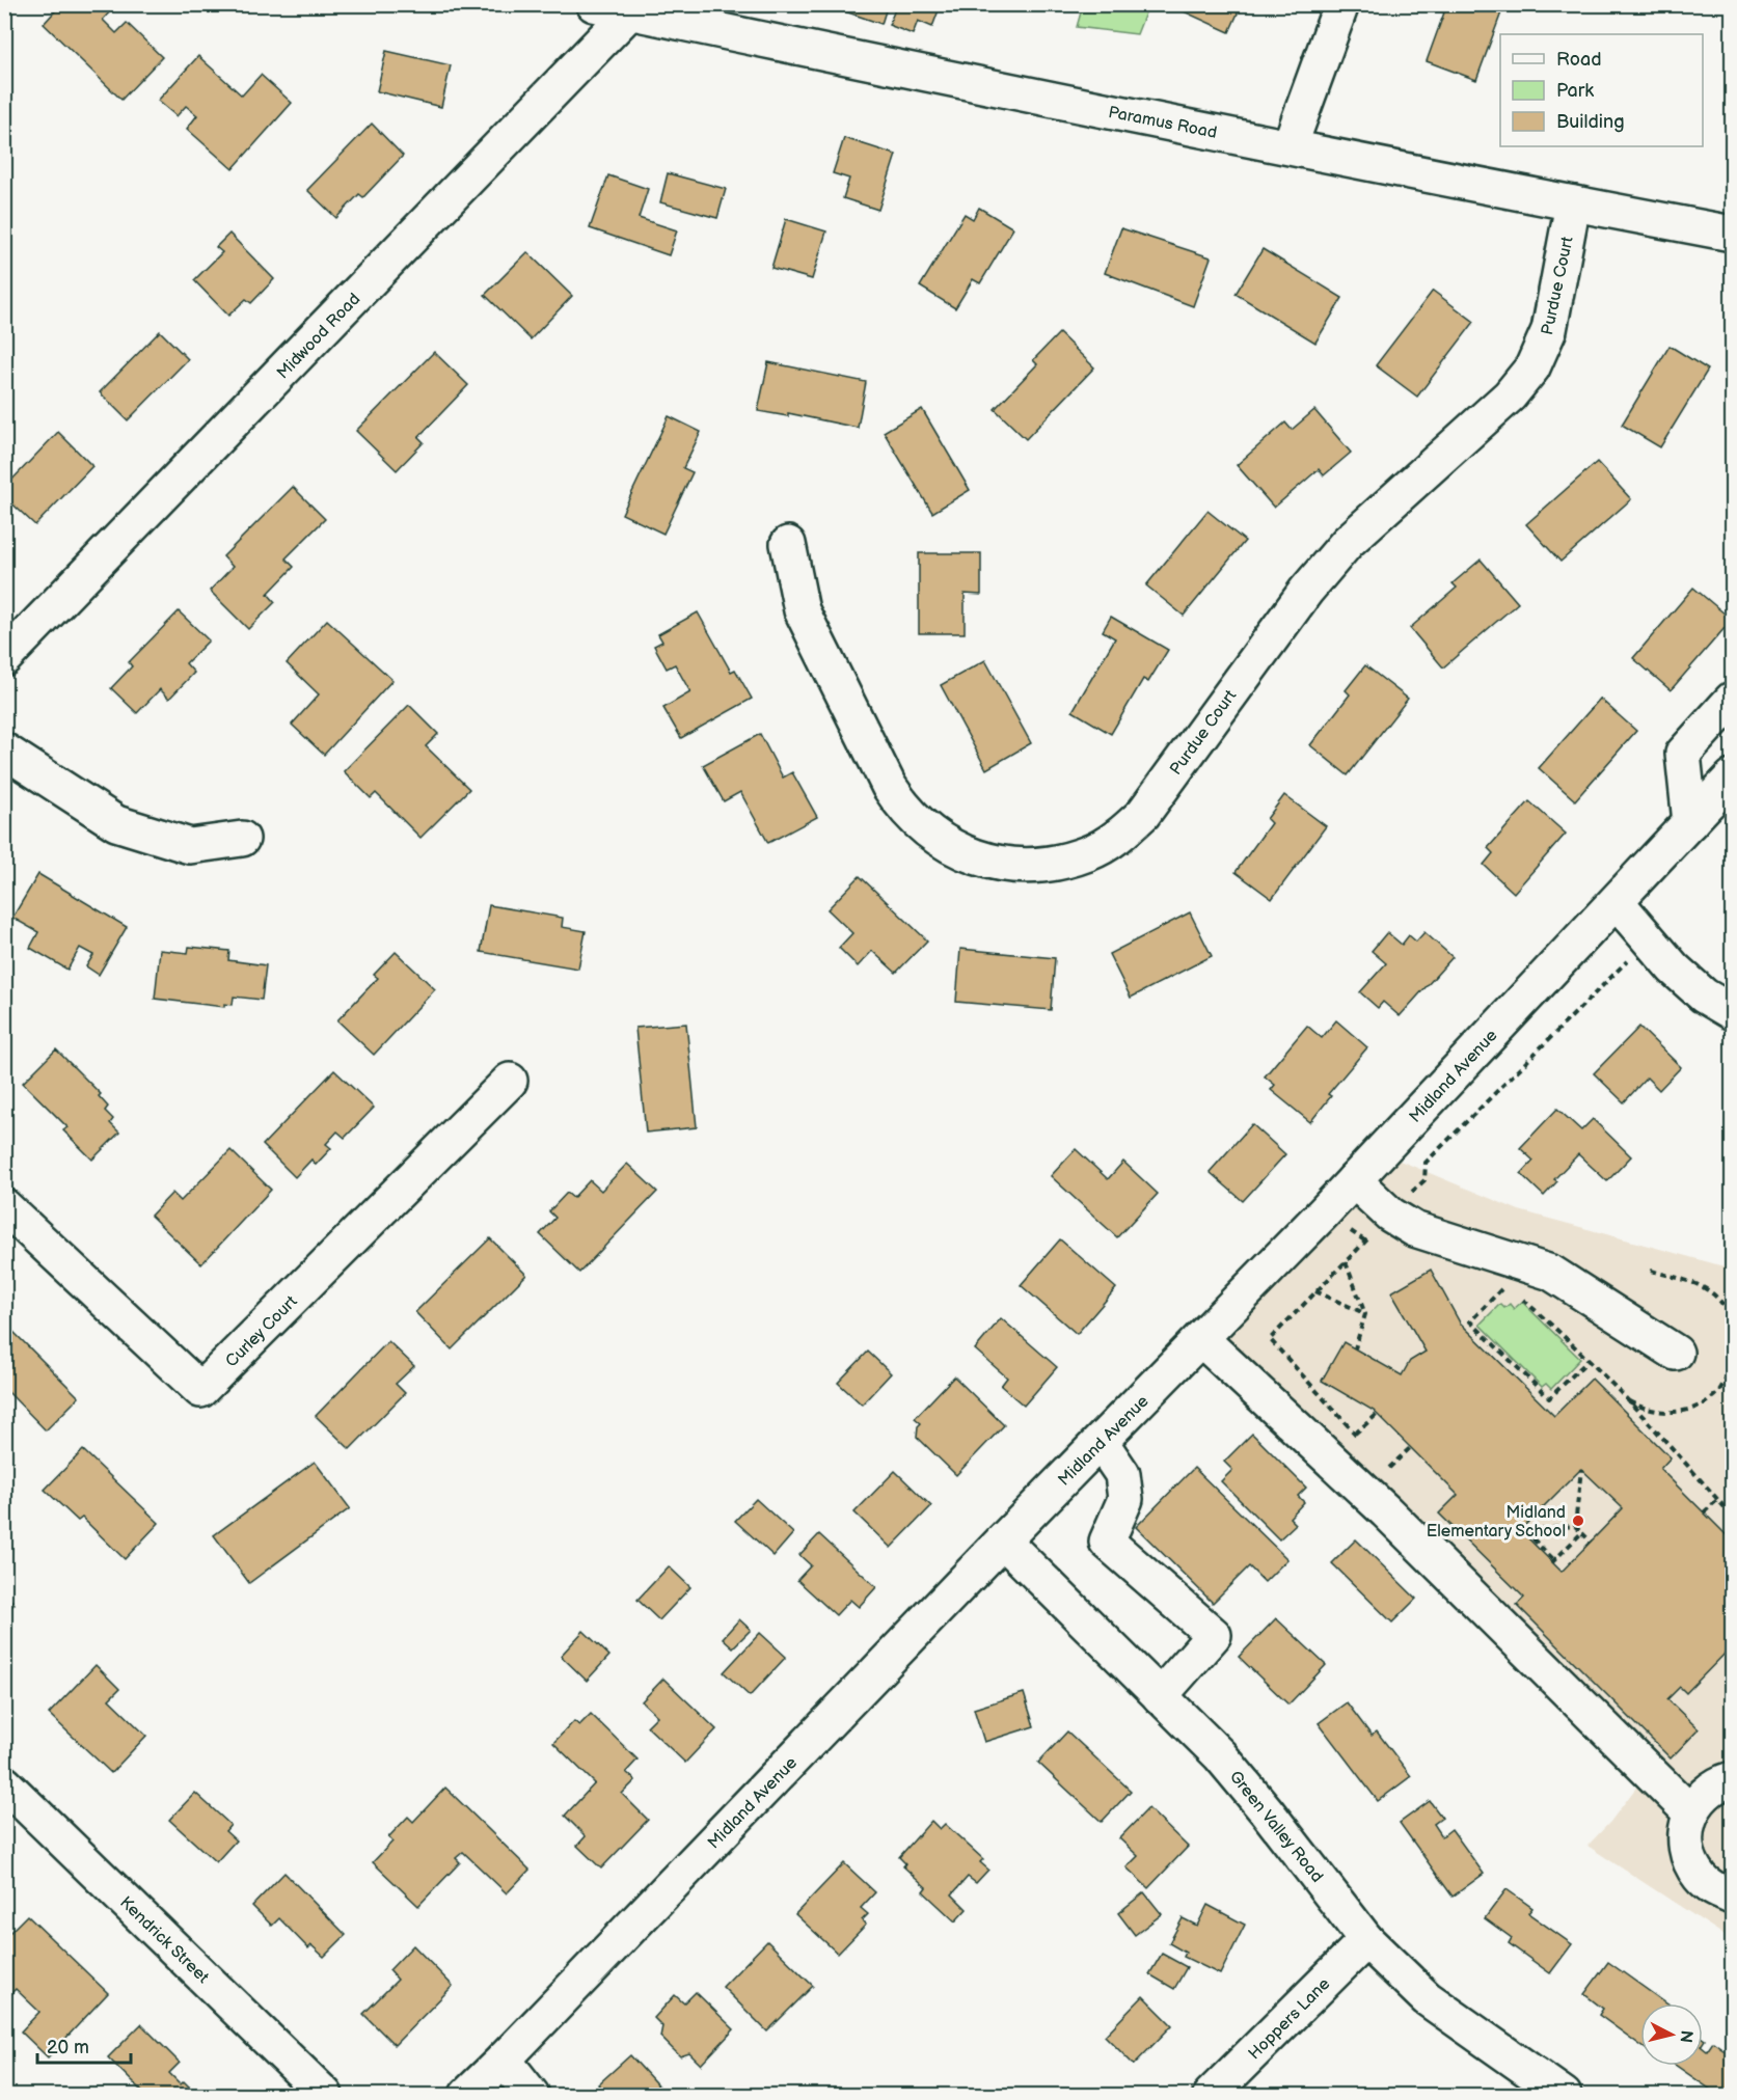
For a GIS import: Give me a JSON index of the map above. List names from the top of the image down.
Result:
{
  "streets": {
    "street": [
      "Paramus Road",
      "Purdue Court",
      "Midwood Road",
      "Midland Avenue",
      "Curley Court",
      "Green Valley Road",
      "Kendrick Street",
      "Hoppers Lane"
    ]
  },
  "crossings": [
    ["Paramus Road", "Purdue Court"],
    ["Paramus Road", "Midwood Road"],
    ["Midland Avenue", "Green Valley Road"],
    ["Green Valley Road", "Hoppers Lane"]
  ],
  "places": ["Midland Elementary School"],
  "legend": ["Road", "Park", "Building"],
  "scale_bar": "20 m",
  "north": "right"
}
